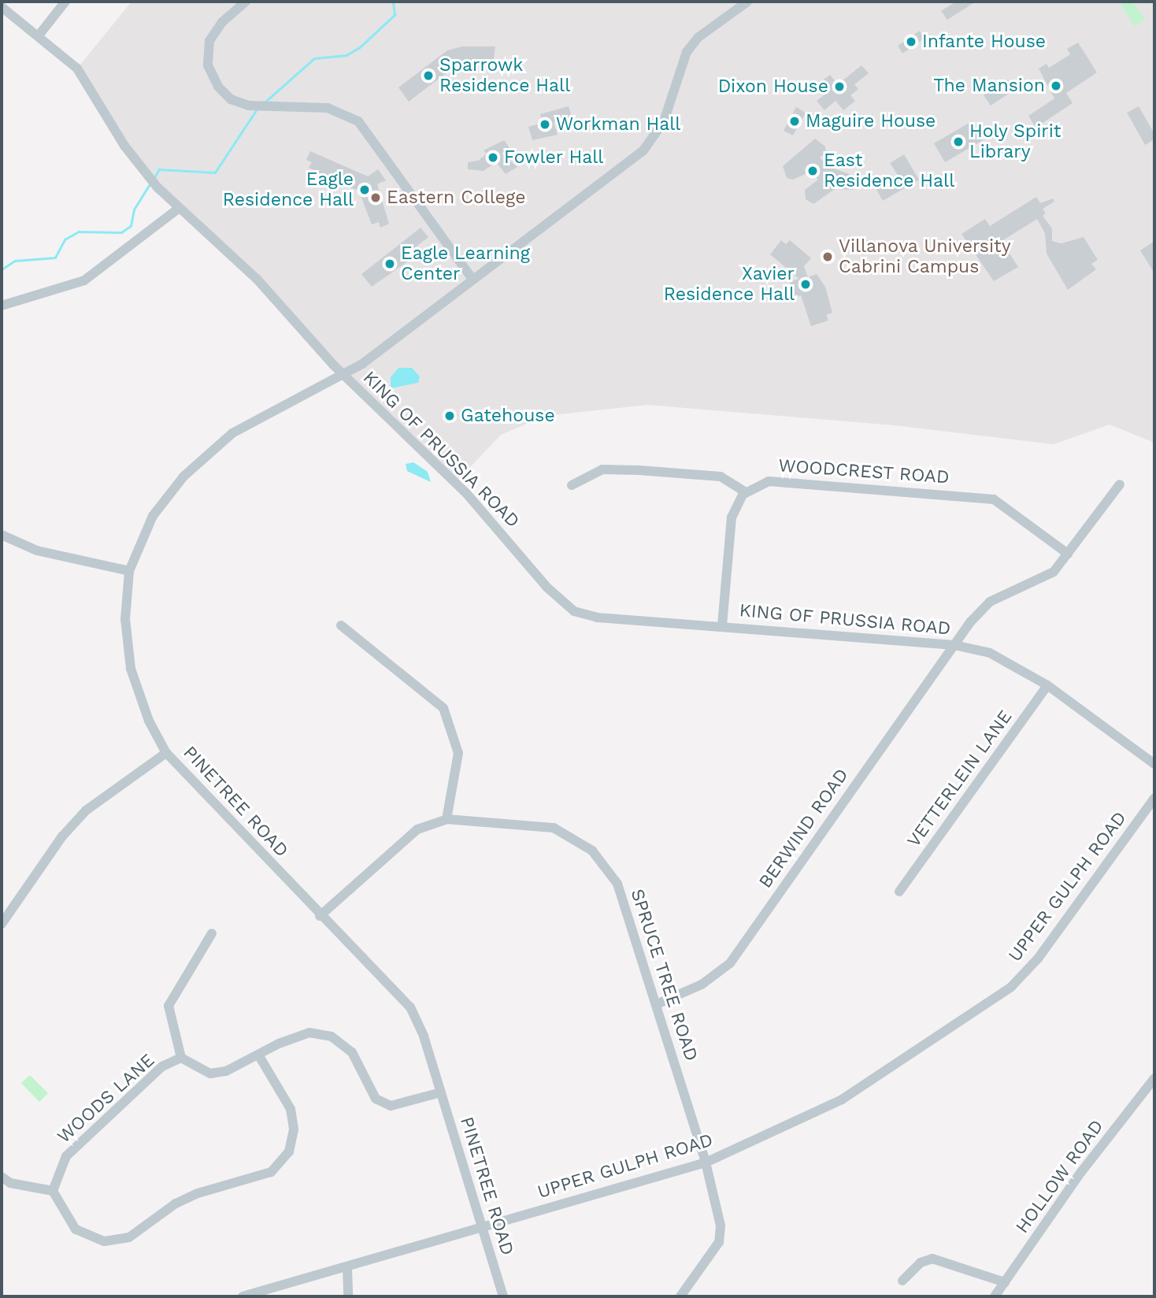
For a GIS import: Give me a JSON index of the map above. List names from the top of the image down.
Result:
{
  "streets": {
    "street": [
      "KING OF PRUSSIA ROAD",
      "WOODCREST ROAD",
      "VETTERLEIN LANE",
      "PINETREE ROAD",
      "BERWIND ROAD",
      "UPPER GULPH ROAD",
      "SPRUCE TREE ROAD",
      "WOODS LANE",
      "HOLLOW ROAD"
    ]
  },
  "crossings": [
    ["KING OF PRUSSIA ROAD", "VETTERLEIN LANE"],
    ["KING OF PRUSSIA ROAD", "PINETREE ROAD"],
    ["KING OF PRUSSIA ROAD", "BERWIND ROAD"],
    ["WOODCREST ROAD", "BERWIND ROAD"],
    ["PINETREE ROAD", "UPPER GULPH ROAD"],
    ["PINETREE ROAD", "SPRUCE TREE ROAD"],
    ["PINETREE ROAD", "WOODS LANE"],
    ["BERWIND ROAD", "SPRUCE TREE ROAD"],
    ["UPPER GULPH ROAD", "SPRUCE TREE ROAD"]
  ],
  "places": [
    "Infante House",
    "Sparrowk Residence Hall",
    "The Mansion",
    "Dixon House",
    "Maguire House",
    "Workman Hall",
    "Holy Spirit Library",
    "Fowler Hall",
    "East Residence Hall",
    "Eagle Residence Hall",
    "Eastern College",
    "Villanova University Cabrini Campus",
    "Eagle Learning Center",
    "Xavier Residence Hall",
    "Gatehouse"
  ]
}
